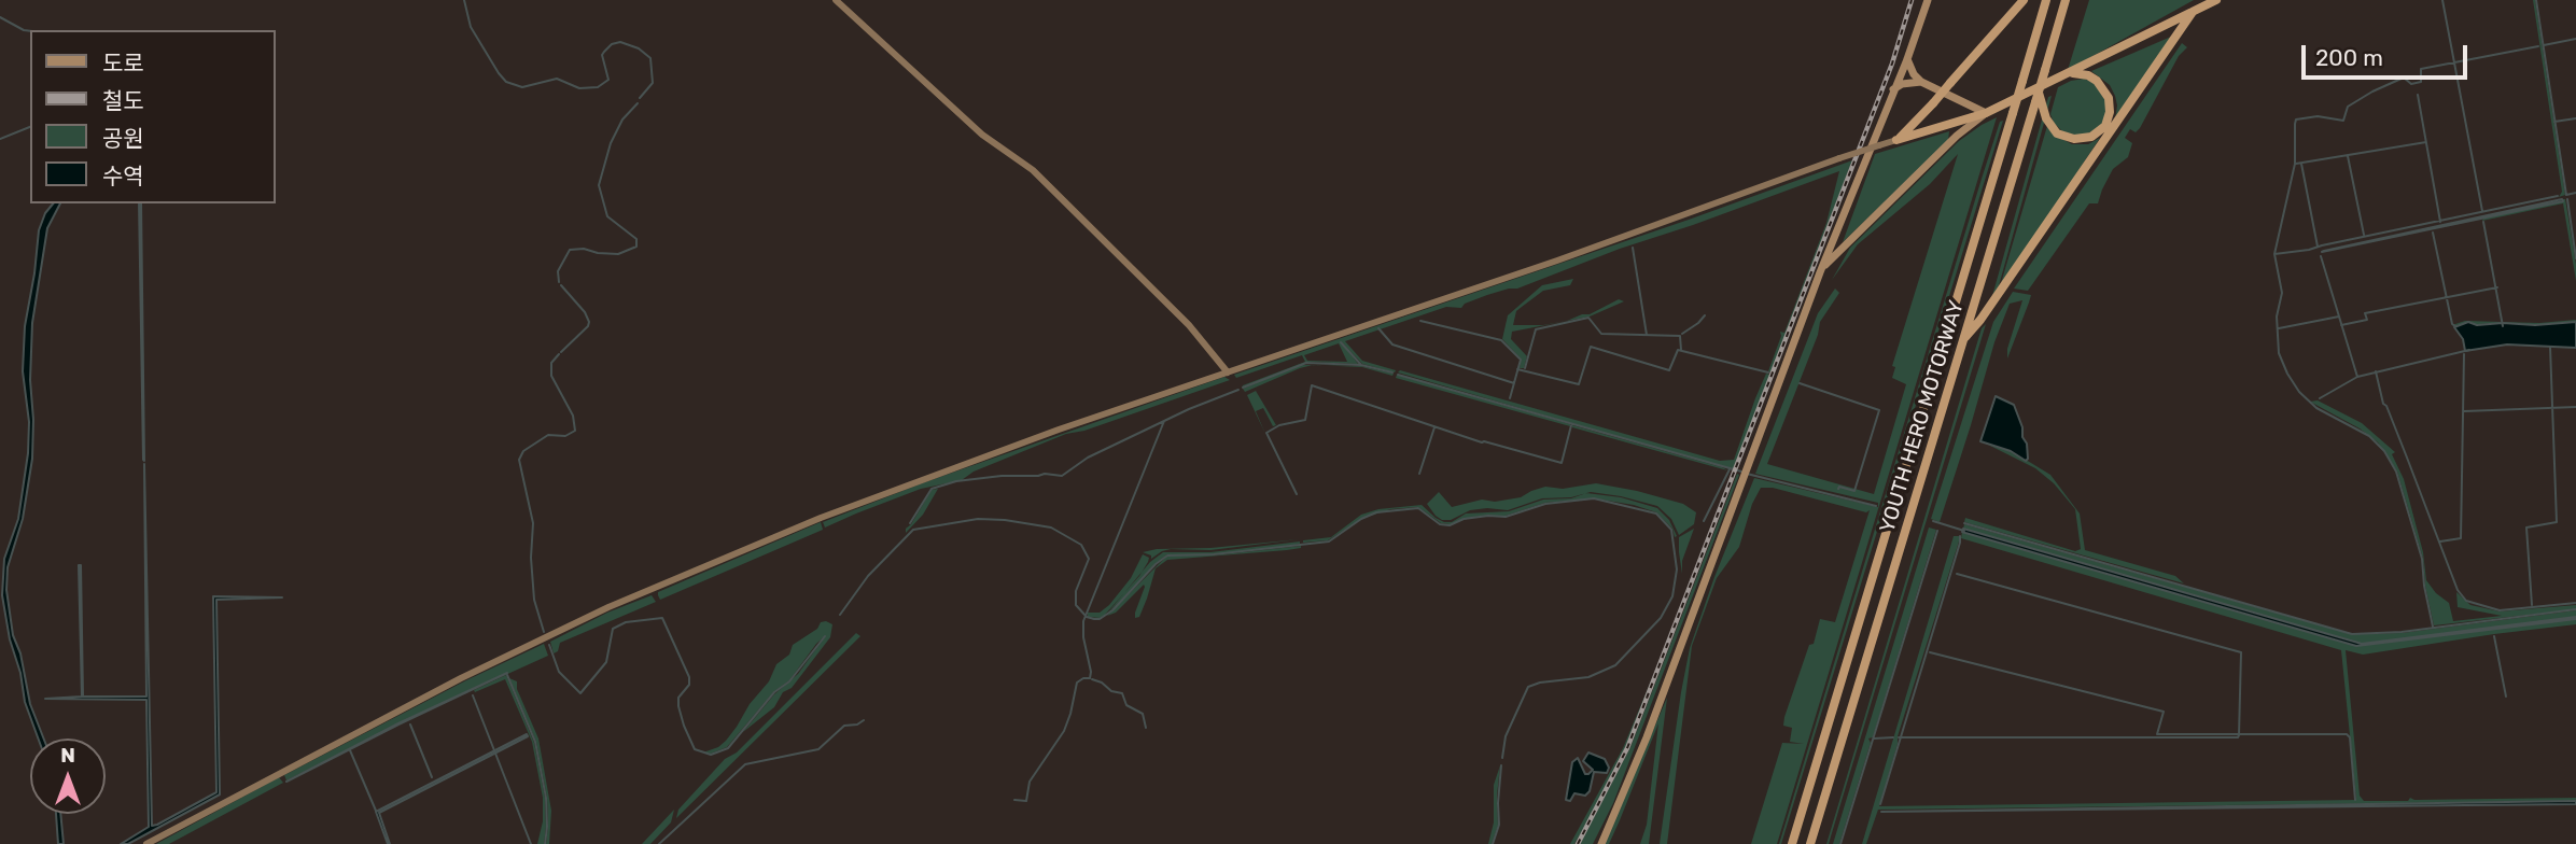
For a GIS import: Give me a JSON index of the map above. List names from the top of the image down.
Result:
{
  "streets": {
    "highway": ["YOUTH HERO MOTORWAY"]
  },
  "legend": [
    "도로",
    "철도",
    "공원",
    "수역"
  ],
  "scale_bar": "200 m",
  "north": "top"
}
